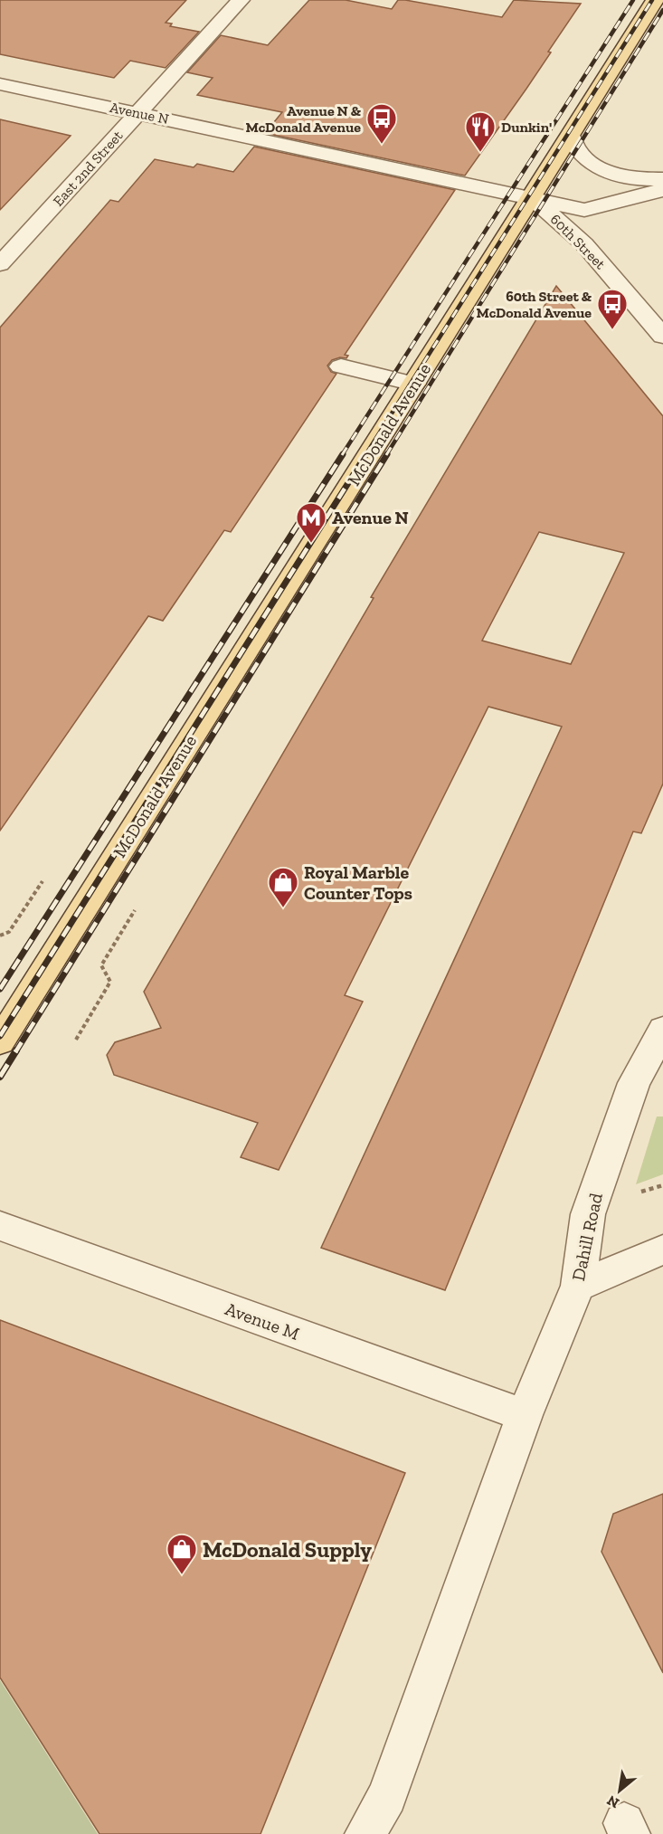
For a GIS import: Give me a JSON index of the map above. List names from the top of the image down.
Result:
{
  "streets": {
    "main road": ["McDonald Avenue"],
    "street": [
      "Avenue N",
      "East 2nd Street",
      "60th Street",
      "Dahill Road",
      "Avenue M"
    ]
  },
  "crossings": [
    ["Avenue N", "East 2nd Street"],
    ["Avenue N", "60th Street"],
    ["Avenue N", "McDonald Avenue"],
    ["60th Street", "McDonald Avenue"],
    ["Dahill Road", "Avenue M"]
  ],
  "places": {
    "bus stop": ["Avenue N & McDonald Avenue", "60th Street & McDonald Avenue"],
    "restaurant": ["Dunkin'"],
    "metro station": ["Avenue N"],
    "shop": ["Royal Marble Counter Tops", "McDonald Supply"]
  },
  "north": "bottom left"
}
